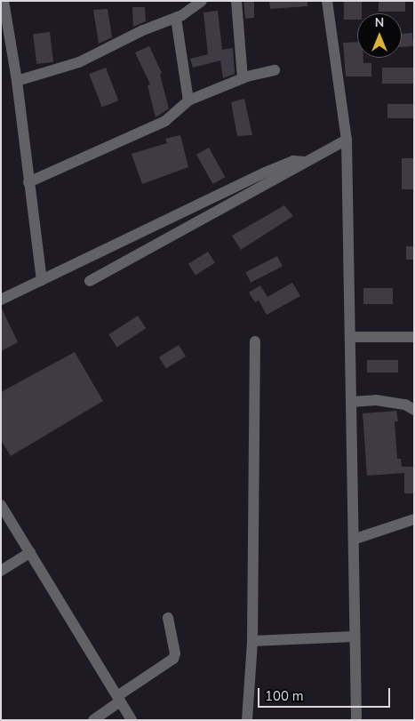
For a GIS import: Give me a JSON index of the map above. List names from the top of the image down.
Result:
{
  "scale_bar": "100 m",
  "north": "top"
}
